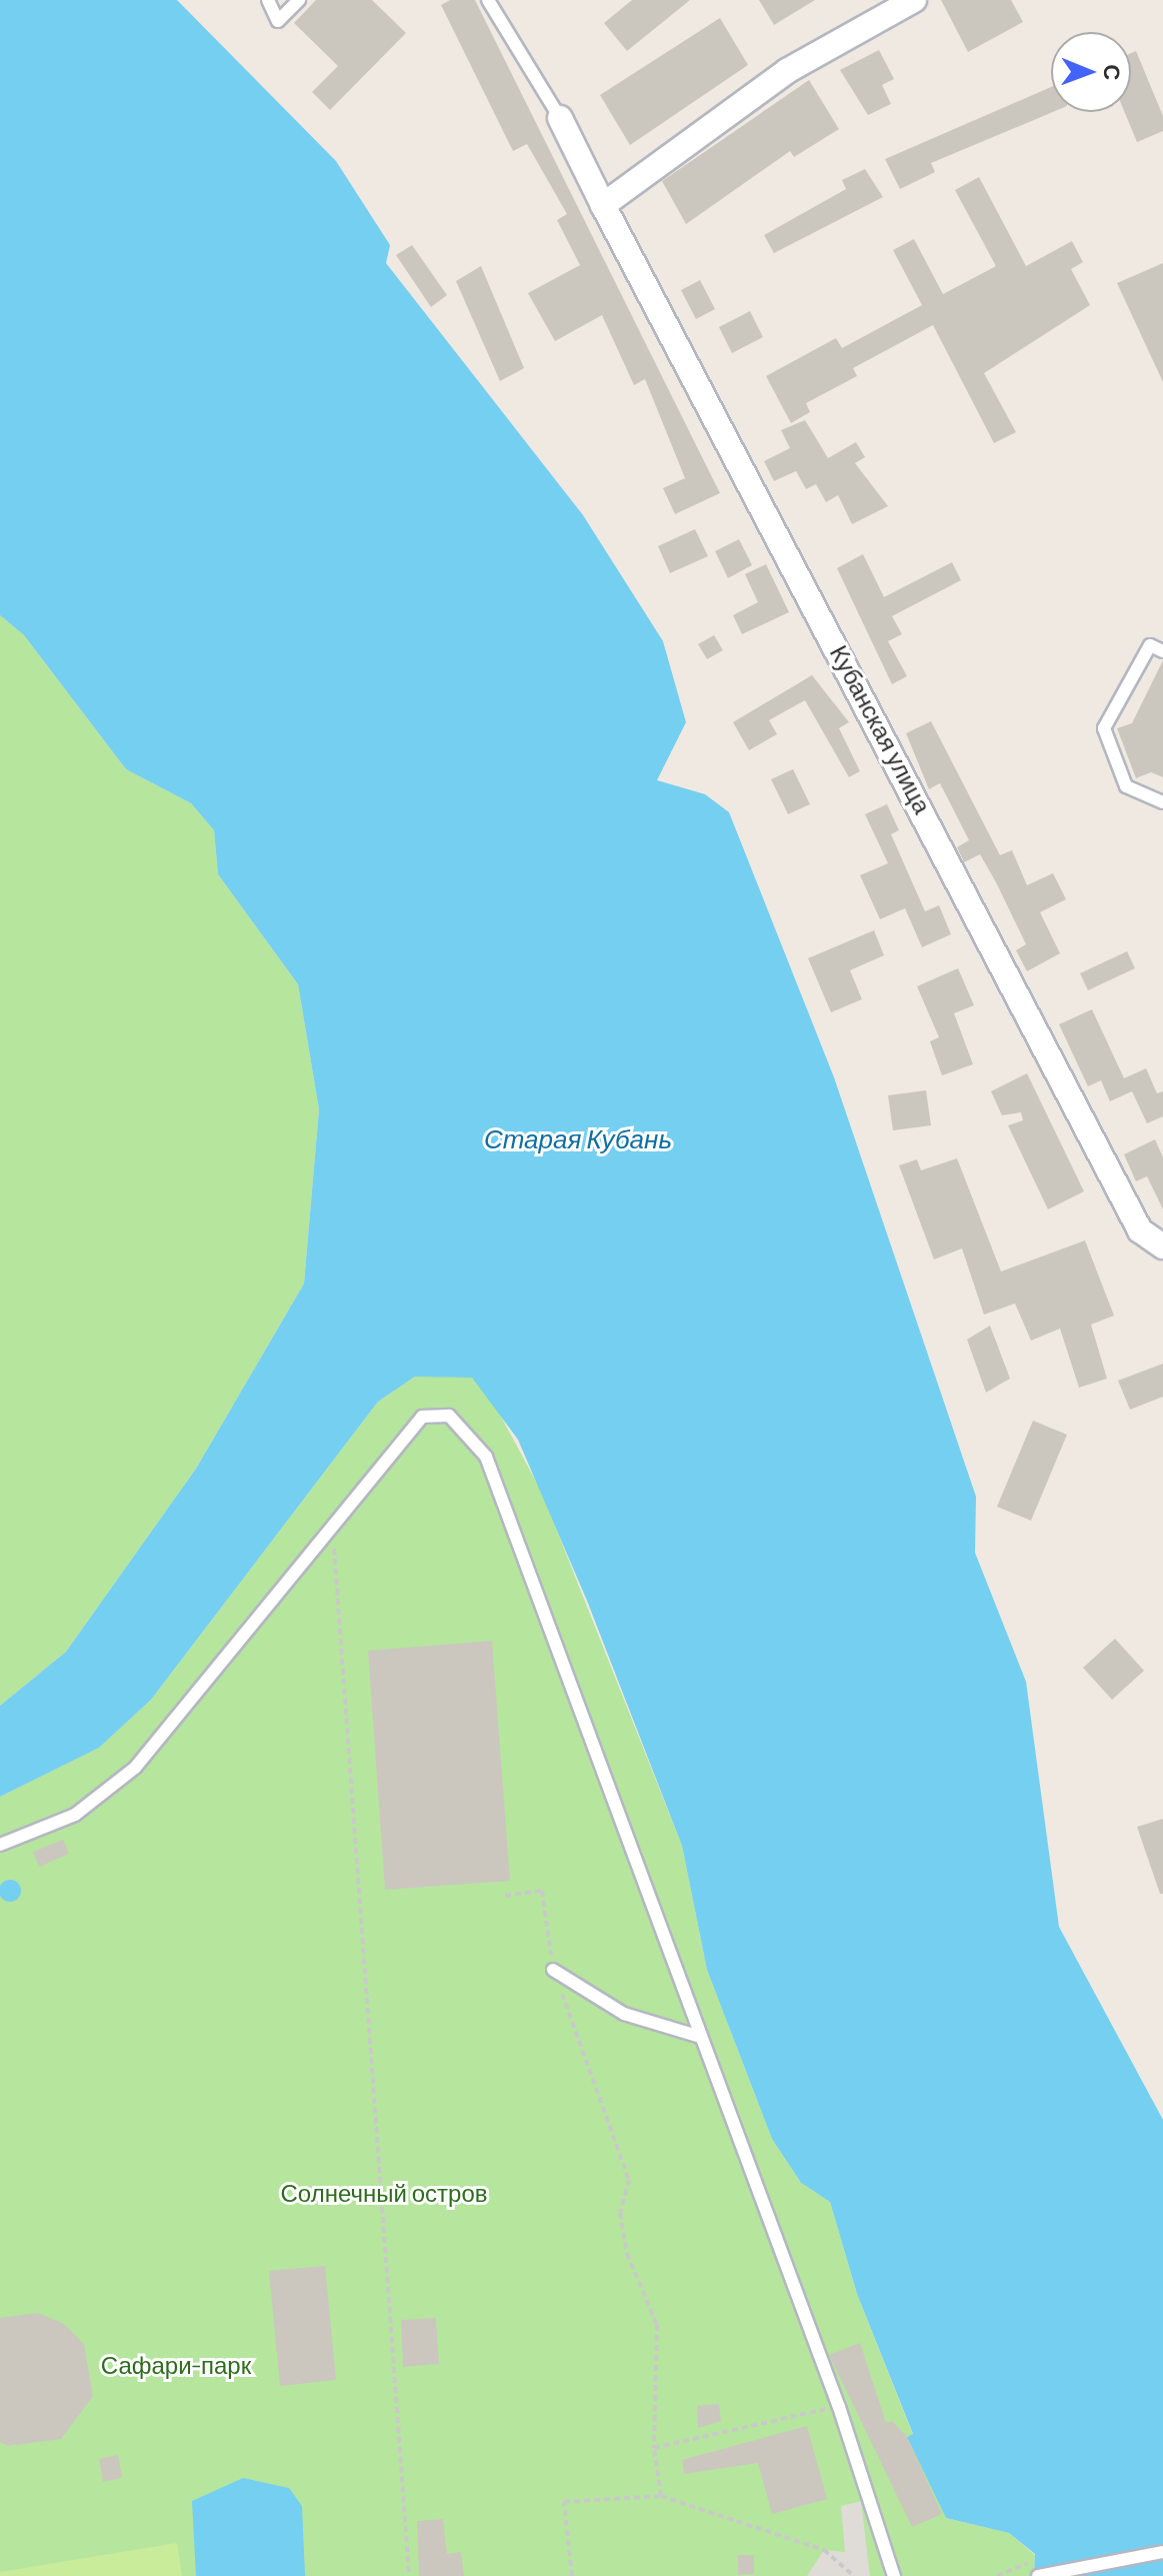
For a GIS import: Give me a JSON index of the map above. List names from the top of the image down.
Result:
{
  "streets": {
    "street": ["Кубанская улица"]
  },
  "water": ["Старая Кубань"],
  "parks": ["Солнечный остров", "Сафари-парк"],
  "north": "right"
}
